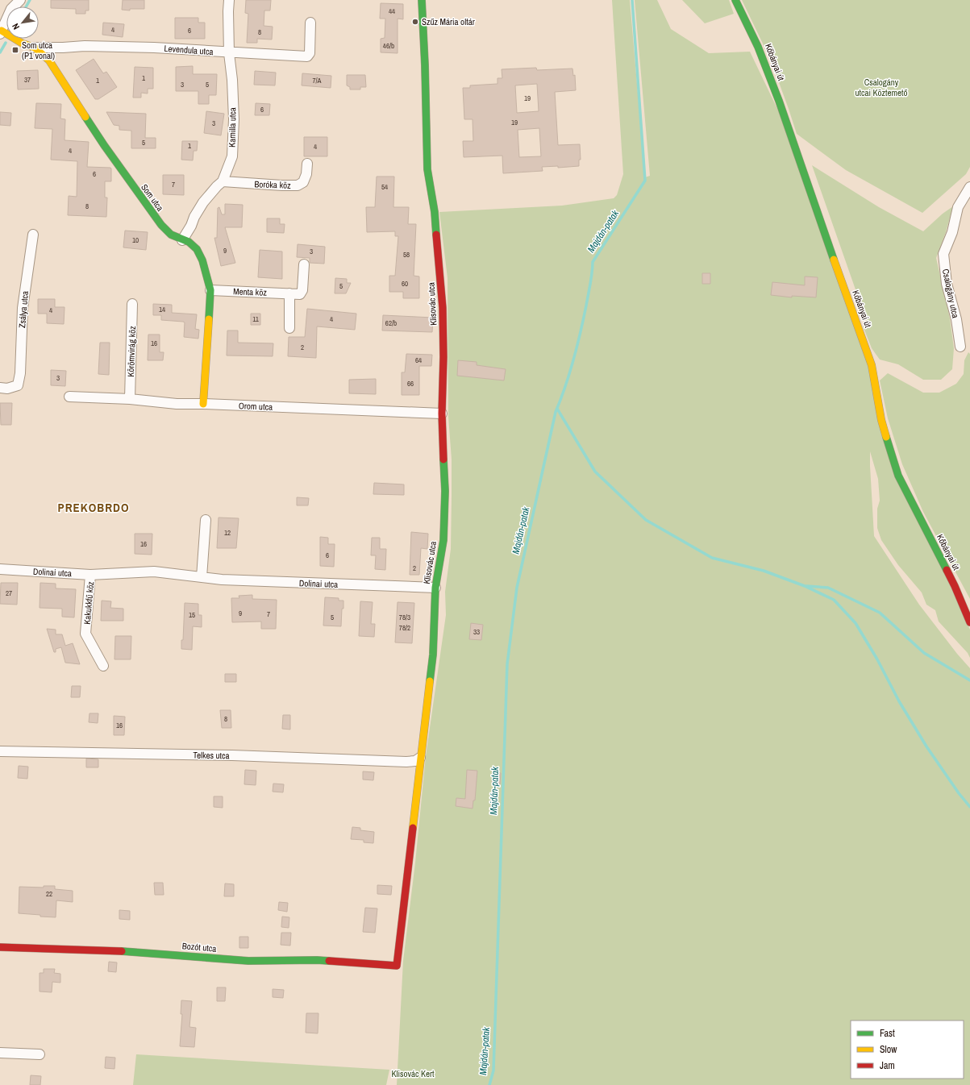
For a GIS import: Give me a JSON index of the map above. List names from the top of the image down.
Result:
{
  "streets": {
    "street": [
      "Levendula utca",
      "Kőbányai út",
      "Kamilla utca",
      "Boróka köz",
      "Som utca",
      "Menta köz",
      "Csalogány utca",
      "Klisovác utca",
      "Zsálya utca",
      "Körömvirág köz",
      "Orom utca",
      "Dolinai utca",
      "Kakukkfű köz",
      "Telkes utca",
      "Bozót utca"
    ]
  },
  "crossings": [
    ["Levendula utca", "Kamilla utca"],
    ["Levendula utca", "Som utca"],
    ["Kamilla utca", "Boróka köz"],
    ["Kamilla utca", "Som utca"],
    ["Som utca", "Menta köz"],
    ["Som utca", "Orom utca"],
    ["Klisovác utca", "Orom utca"],
    ["Klisovác utca", "Dolinai utca"],
    ["Klisovác utca", "Telkes utca"],
    ["Klisovác utca", "Bozót utca"],
    ["Körömvirág köz", "Orom utca"],
    ["Dolinai utca", "Kakukkfű köz"]
  ],
  "districts": ["PREKOBRDO"],
  "water": ["Majdán-patak"],
  "parks": ["Csalogány utcai Köztemető", "Klisovác Kert"],
  "places": {
    "other": ["Szűz Mária oltár"],
    "transit": ["Som utca (P1 vonal)"]
  },
  "house_numbers": [
    "44",
    "4",
    "6",
    "8",
    "46/b",
    "1",
    "37",
    "1",
    "7/A",
    "3",
    "5",
    "19",
    "6",
    "19",
    "3",
    "5",
    "1",
    "4",
    "4",
    "6",
    "7",
    "54",
    "8",
    "10",
    "9",
    "3",
    "58",
    "60",
    "5",
    "14",
    "4",
    "11",
    "4",
    "62/b",
    "16",
    "2",
    "64",
    "3",
    "66",
    "12",
    "16",
    "6",
    "2",
    "27",
    "9",
    "7",
    "15",
    "5",
    "78/3",
    "78/2",
    "33",
    "8",
    "16",
    "22"
  ],
  "legend": ["Fast", "Slow", "Jam"],
  "north": "bottom left"
}
